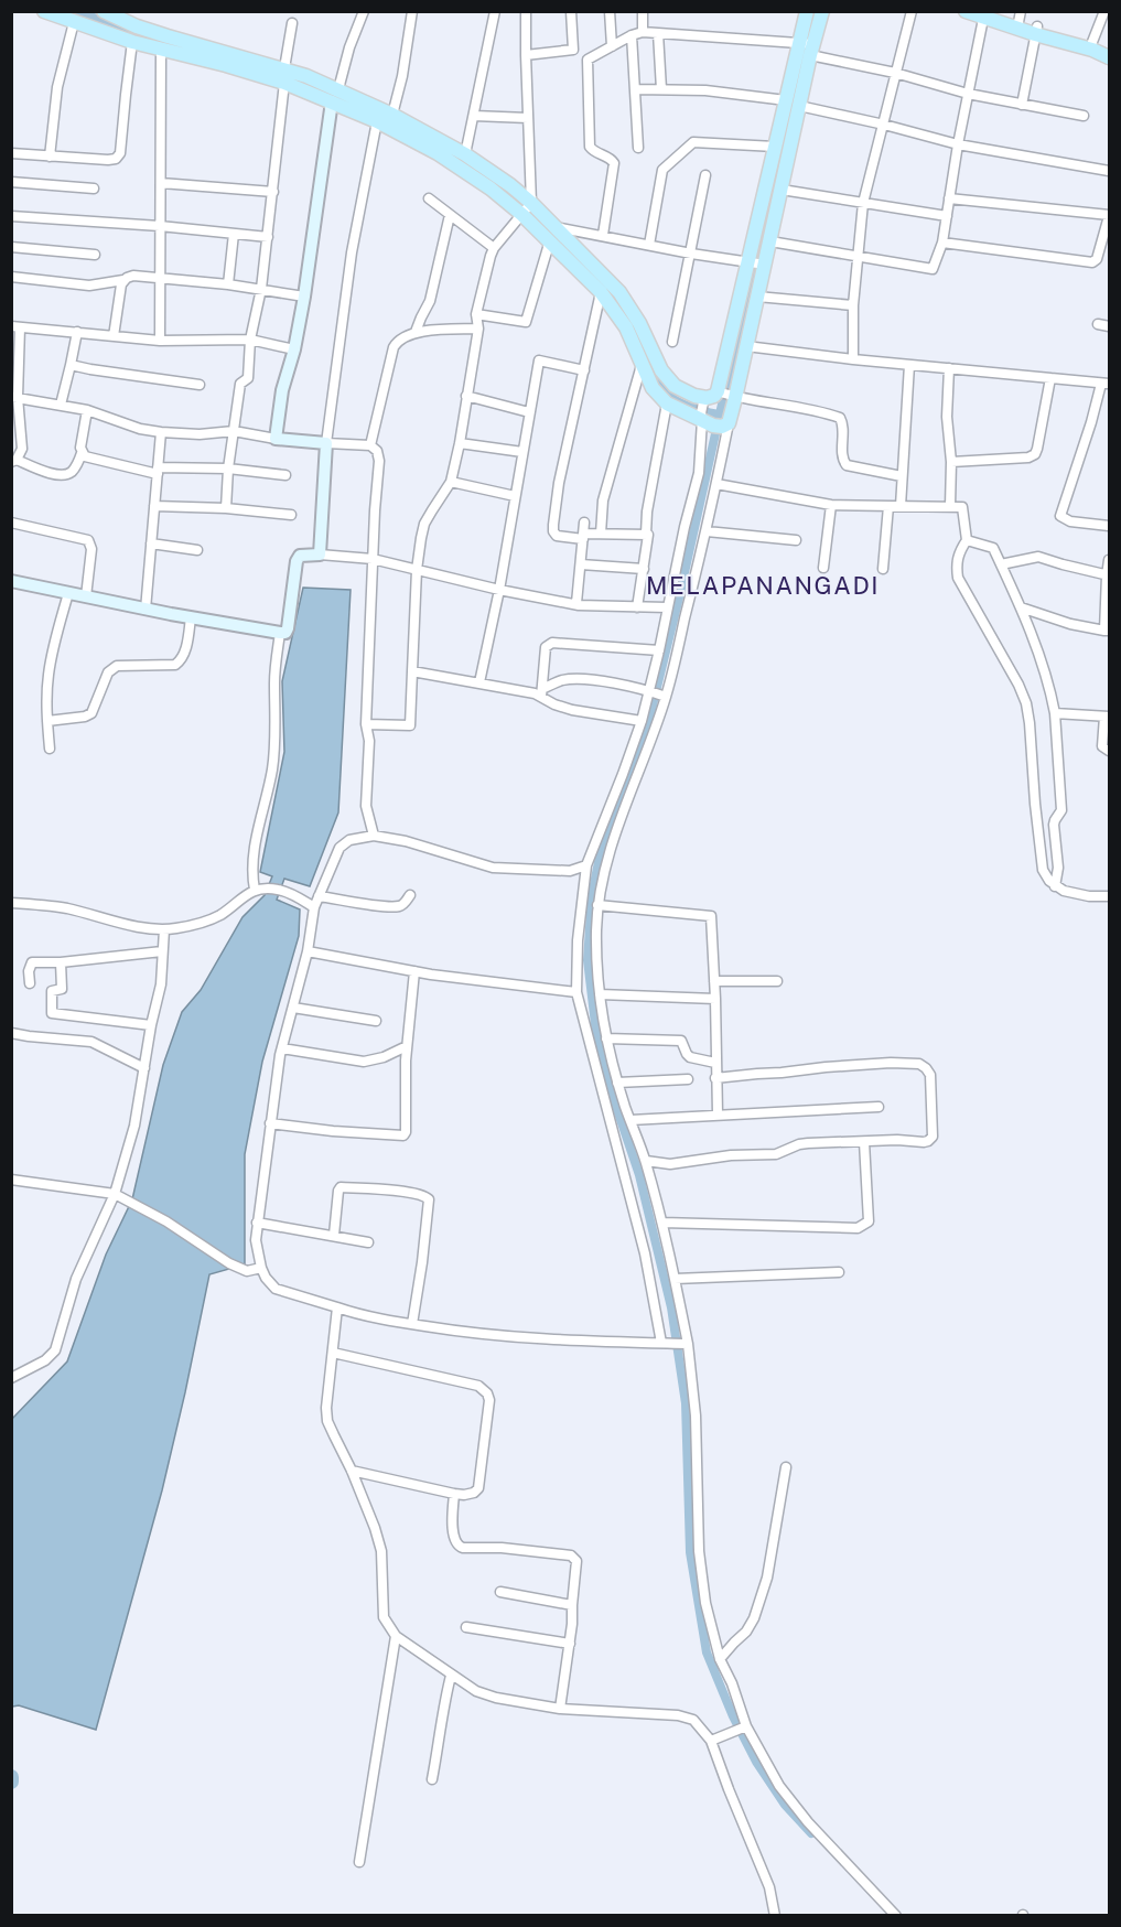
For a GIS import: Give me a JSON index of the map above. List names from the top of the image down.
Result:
{
  "districts": ["MELAPANANGADI"]
}
